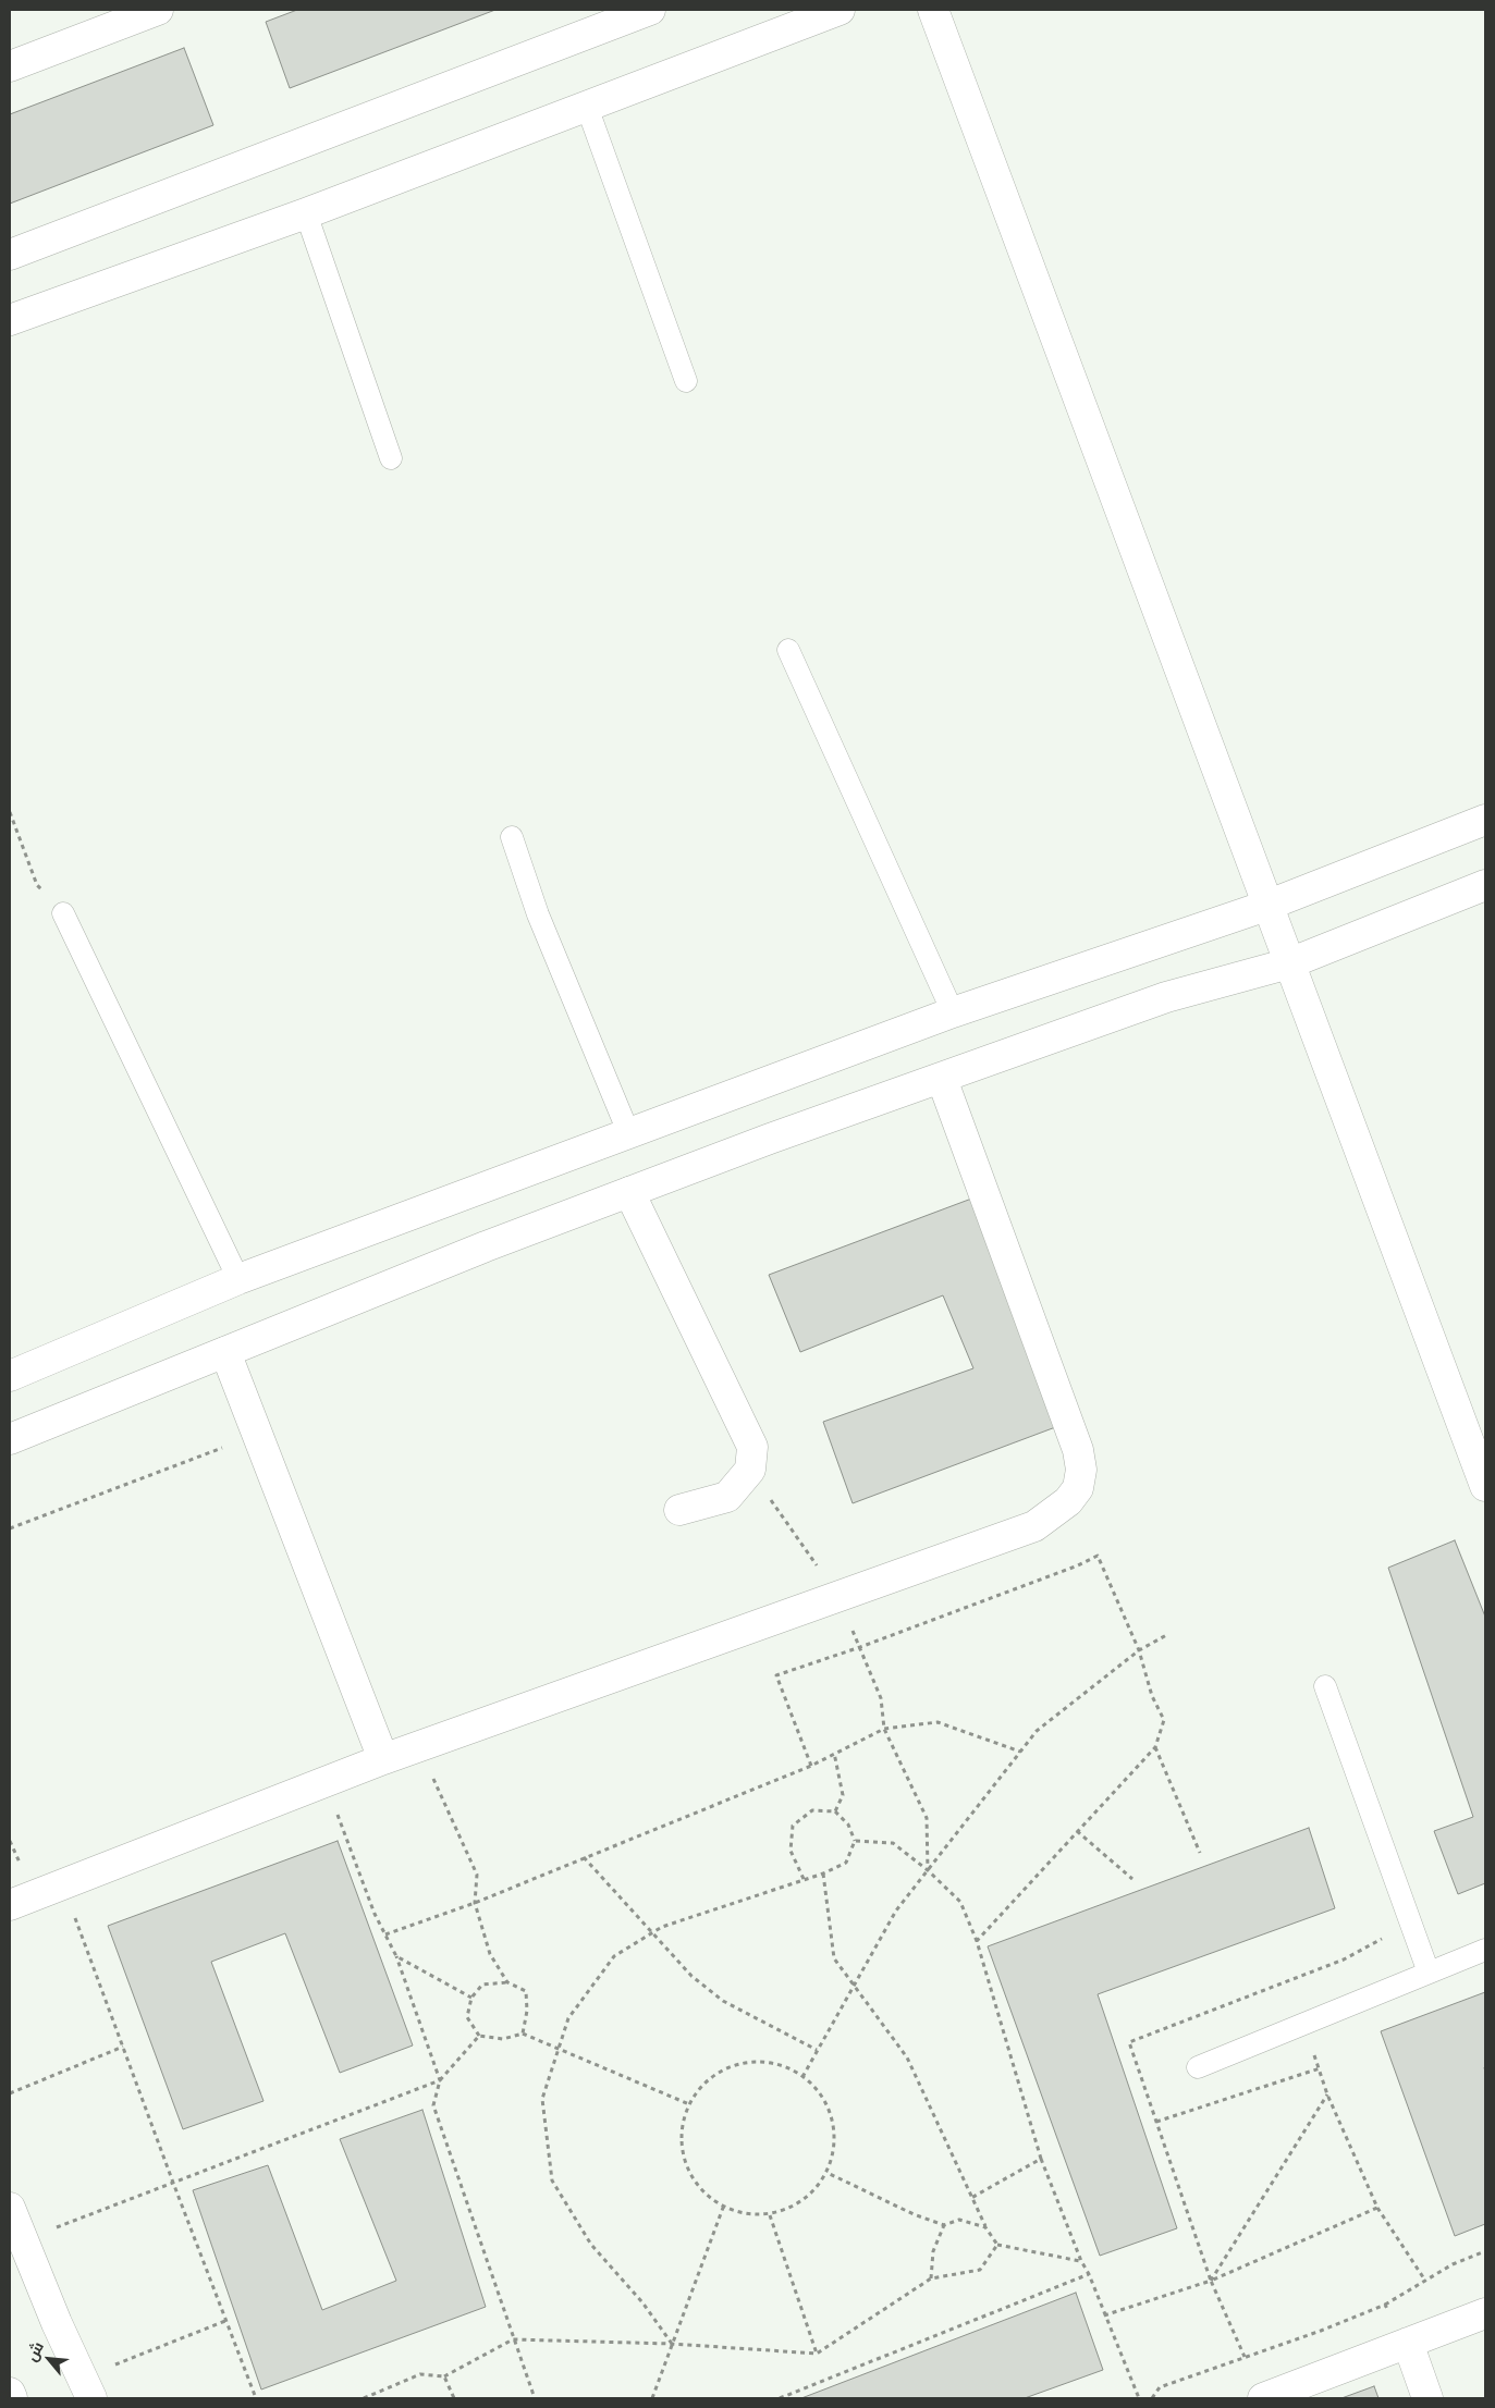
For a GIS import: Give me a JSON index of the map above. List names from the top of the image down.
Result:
{
  "north": "top left"
}
